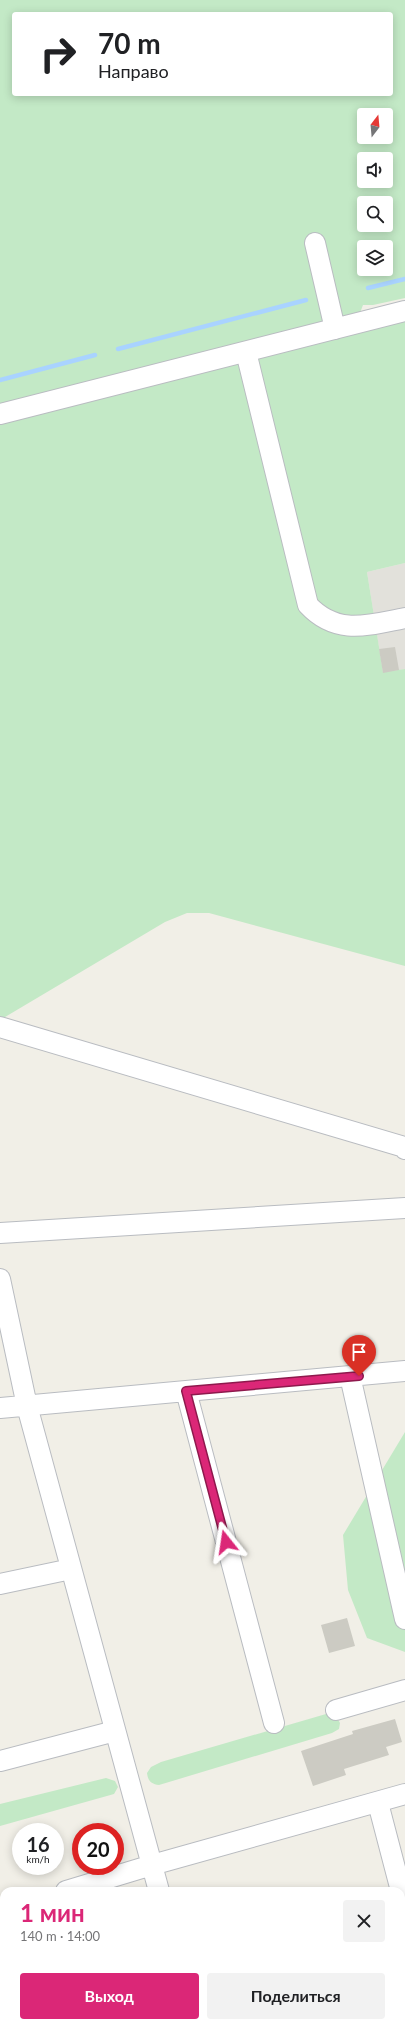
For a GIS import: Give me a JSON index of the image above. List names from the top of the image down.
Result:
{
  "north": "top",
  "page": {
    "turn": ["70 m", "Направо"],
    "speed": "16 km/h",
    "limit": "20",
    "heading": ["1 мин", "140 m · 14:00"],
    "buttons": ["Выход", "Поделиться"]
  }
}
